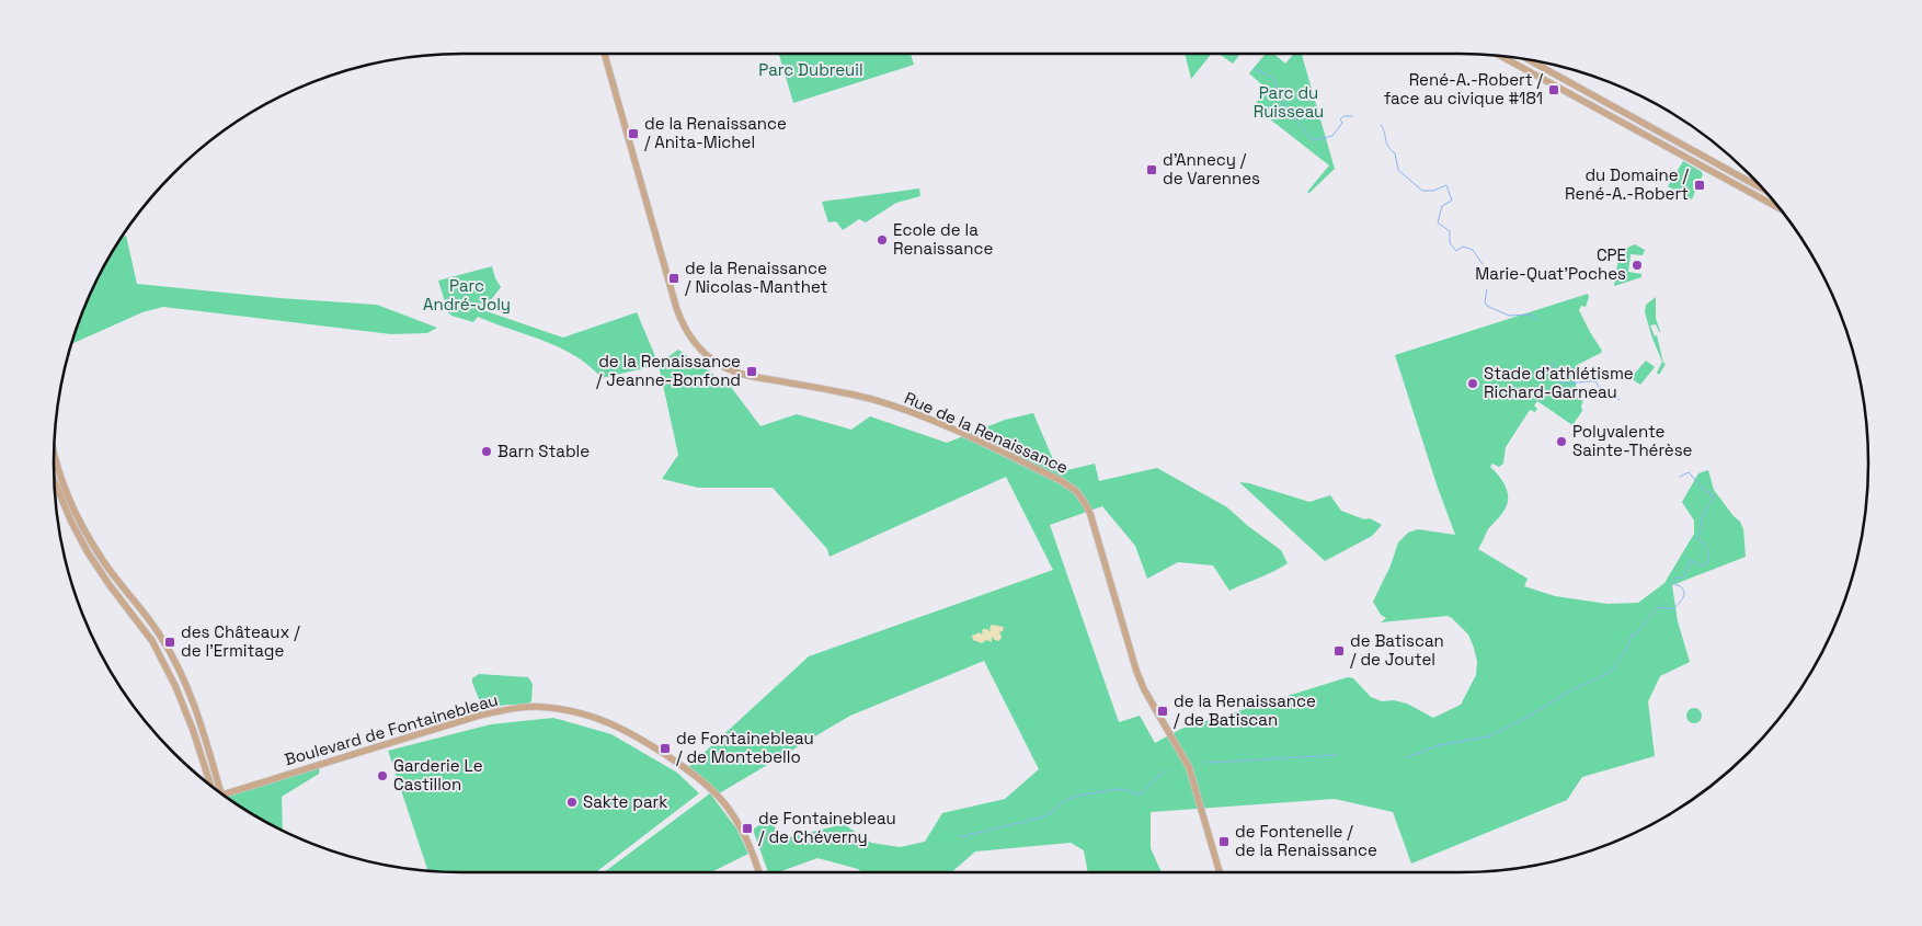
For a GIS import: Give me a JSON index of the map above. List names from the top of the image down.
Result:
{
  "streets": {
    "street": ["Rue de la Renaissance", "Boulevard de Fontainebleau"]
  },
  "parks": ["Parc Dubreuil", "Parc du Ruisseau", "Parc André-Joly"],
  "places": {
    "transit": [
      "René-A.-Robert / face au civique #181",
      "de la Renaissance / Anita-Michel",
      "d'Annecy / de Varennes",
      "du Domaine / René-A.-Robert",
      "de la Renaissance / Nicolas-Manthet",
      "de la Renaissance / Jeanne-Bonfond",
      "des Châteaux / de l'Ermitage",
      "de Batiscan / de Joutel",
      "de la Renaissance / de Batiscan",
      "de Fontainebleau / de Montebello",
      "de Fontainebleau / de Chéverny",
      "de Fontenelle / de la Renaissance"
    ],
    "other": [
      "Ecole de la Renaissance",
      "CPE Marie-Quat'Poches",
      "Stade d'athlétisme Richard-Garneau",
      "Polyvalente Sainte-Thérèse",
      "Barn Stable",
      "Garderie Le Castillon",
      "Sakte park"
    ]
  }
}
